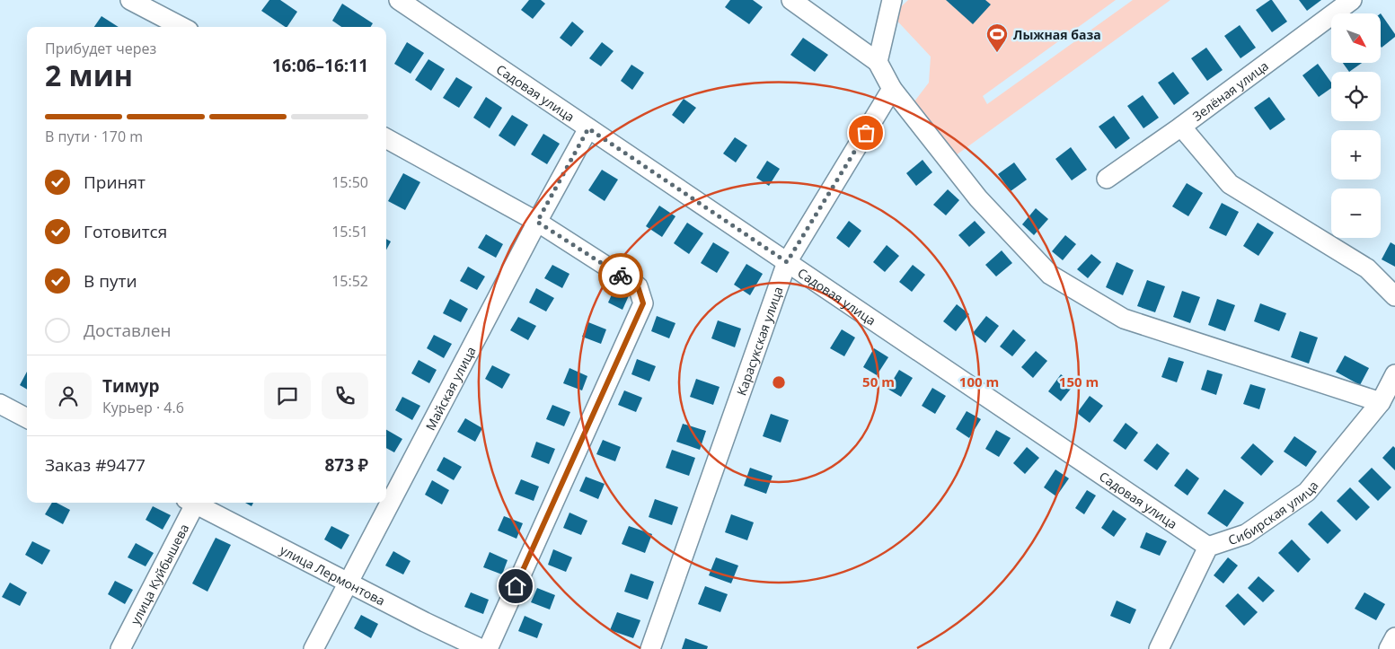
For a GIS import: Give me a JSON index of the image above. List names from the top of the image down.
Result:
{
  "streets": {
    "street": [
      "Зелёная улица",
      "Садовая улица",
      "Карасукская улица",
      "Майская улица",
      "Сибирская улица",
      "улица Куйбышева",
      "улица Лермонтова"
    ]
  },
  "crossings": [
    ["Садовая улица", "Карасукская улица"],
    ["Садовая улица", "Майская улица"],
    ["Садовая улица", "Сибирская улица"],
    ["Майская улица", "улица Лермонтова"]
  ],
  "places": {
    "sports": ["Лыжная база"]
  },
  "north": "bottom right",
  "page": {
    "map_buttons": ["+", "−"],
    "heading": ["2 мин", "Прибудет через", "16:06–16:11"],
    "panel": [
      "Тимур",
      "Курьер · 4.6",
      "Заказ #9477",
      "873 ₽"
    ],
    "bar": "В пути · 170 m",
    "list": [
      ["Принят", "15:50"],
      ["Готовится", "15:51"],
      ["В пути", "15:52"],
      "Доставлен"
    ]
  },
  "rings": ["50 m", "100 m", "150 m"]
}
